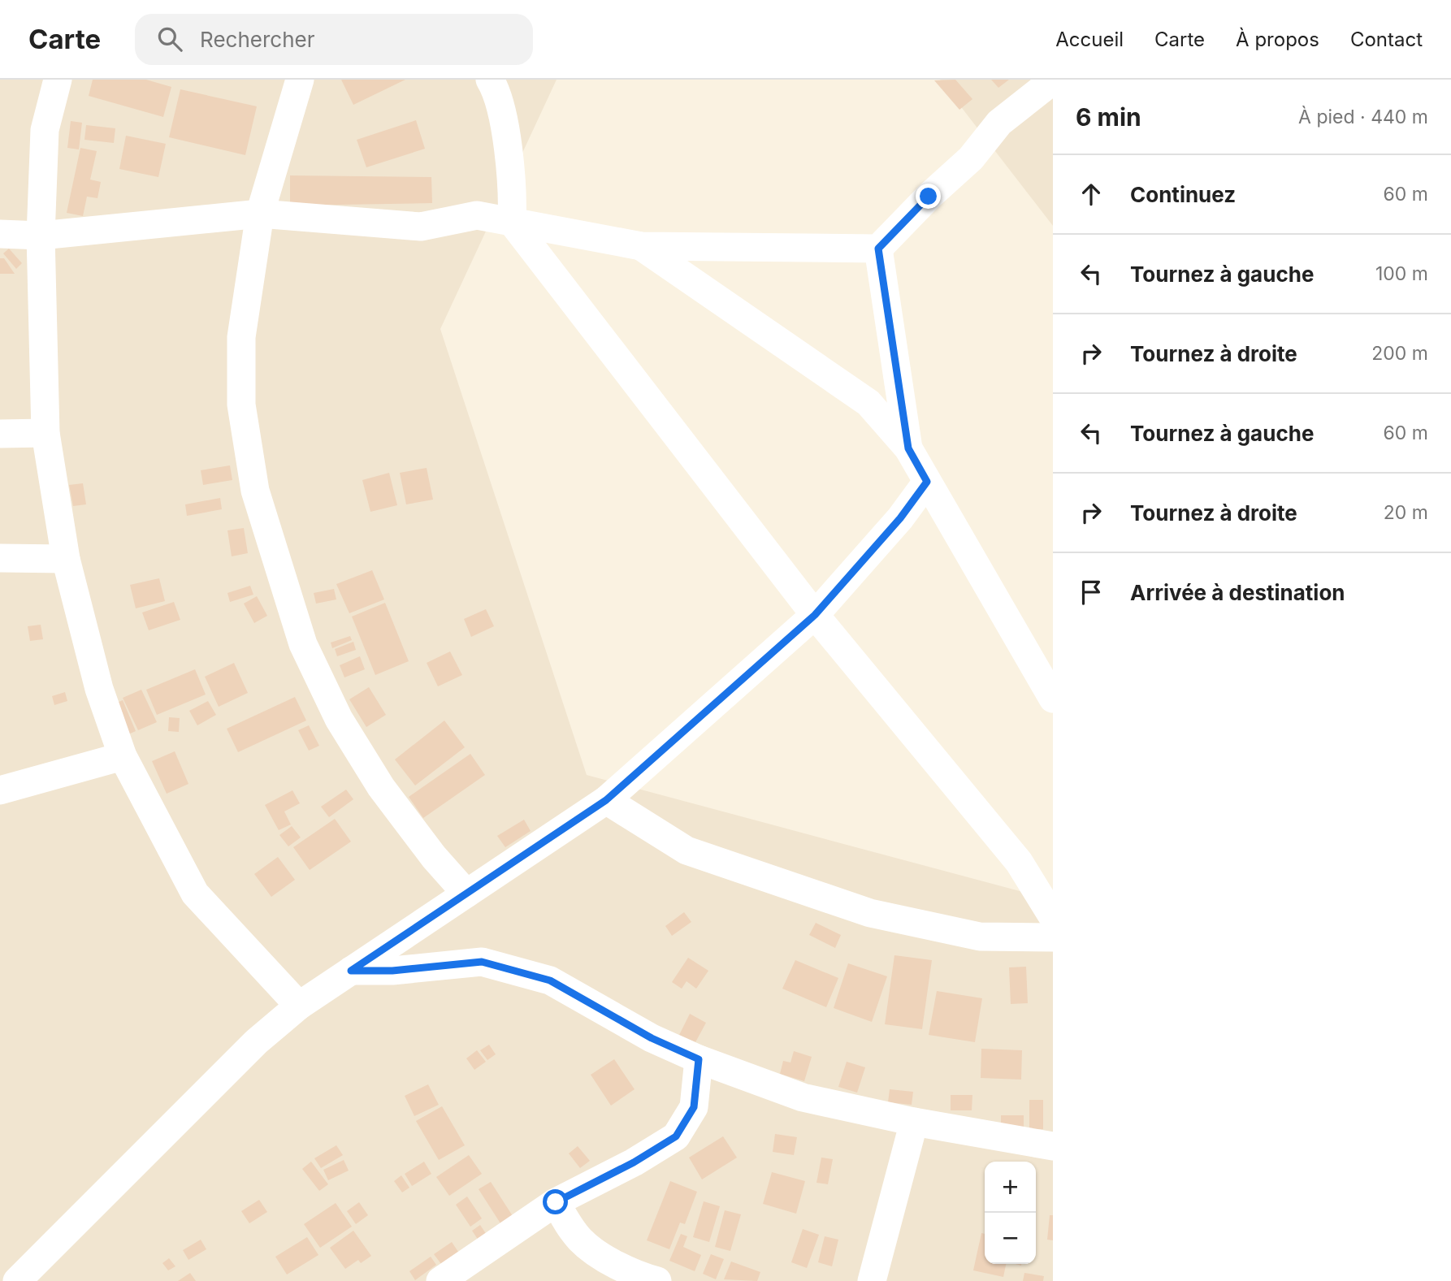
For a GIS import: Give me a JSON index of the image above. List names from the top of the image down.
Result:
{
  "page": {
    "header": "Carte",
    "search": "Rechercher",
    "nav": [
      "Accueil",
      "Carte",
      "À propos",
      "Contact"
    ],
    "heading": ["6 min", "À pied · 440 m"],
    "list": [
      ["Continuez", "60 m"],
      ["Tournez à gauche", "100 m"],
      ["Tournez à droite", "200 m"],
      ["Tournez à gauche", "60 m"],
      ["Tournez à droite", "20 m"],
      "Arrivée à destination"
    ],
    "map_buttons": ["+", "−"]
  }
}
